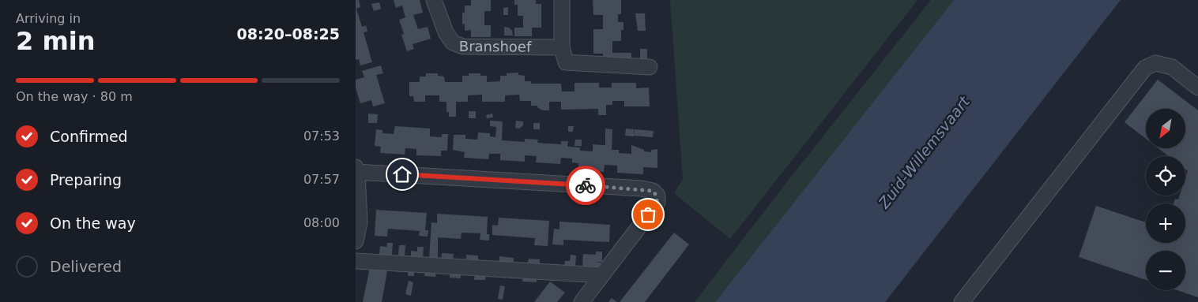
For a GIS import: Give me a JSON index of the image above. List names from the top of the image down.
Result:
{
  "streets": {
    "street": ["Branshoef"]
  },
  "water": ["Zuid-Willemsvaart"],
  "north": "bottom left",
  "page": {
    "heading": ["2 min", "Arriving in", "08:20–08:25"],
    "bar": "On the way · 80 m",
    "map_buttons": ["+", "−"],
    "list": [
      ["Confirmed", "07:53"],
      ["Preparing", "07:57"],
      ["On the way", "08:00"],
      "Delivered"
    ]
  }
}
